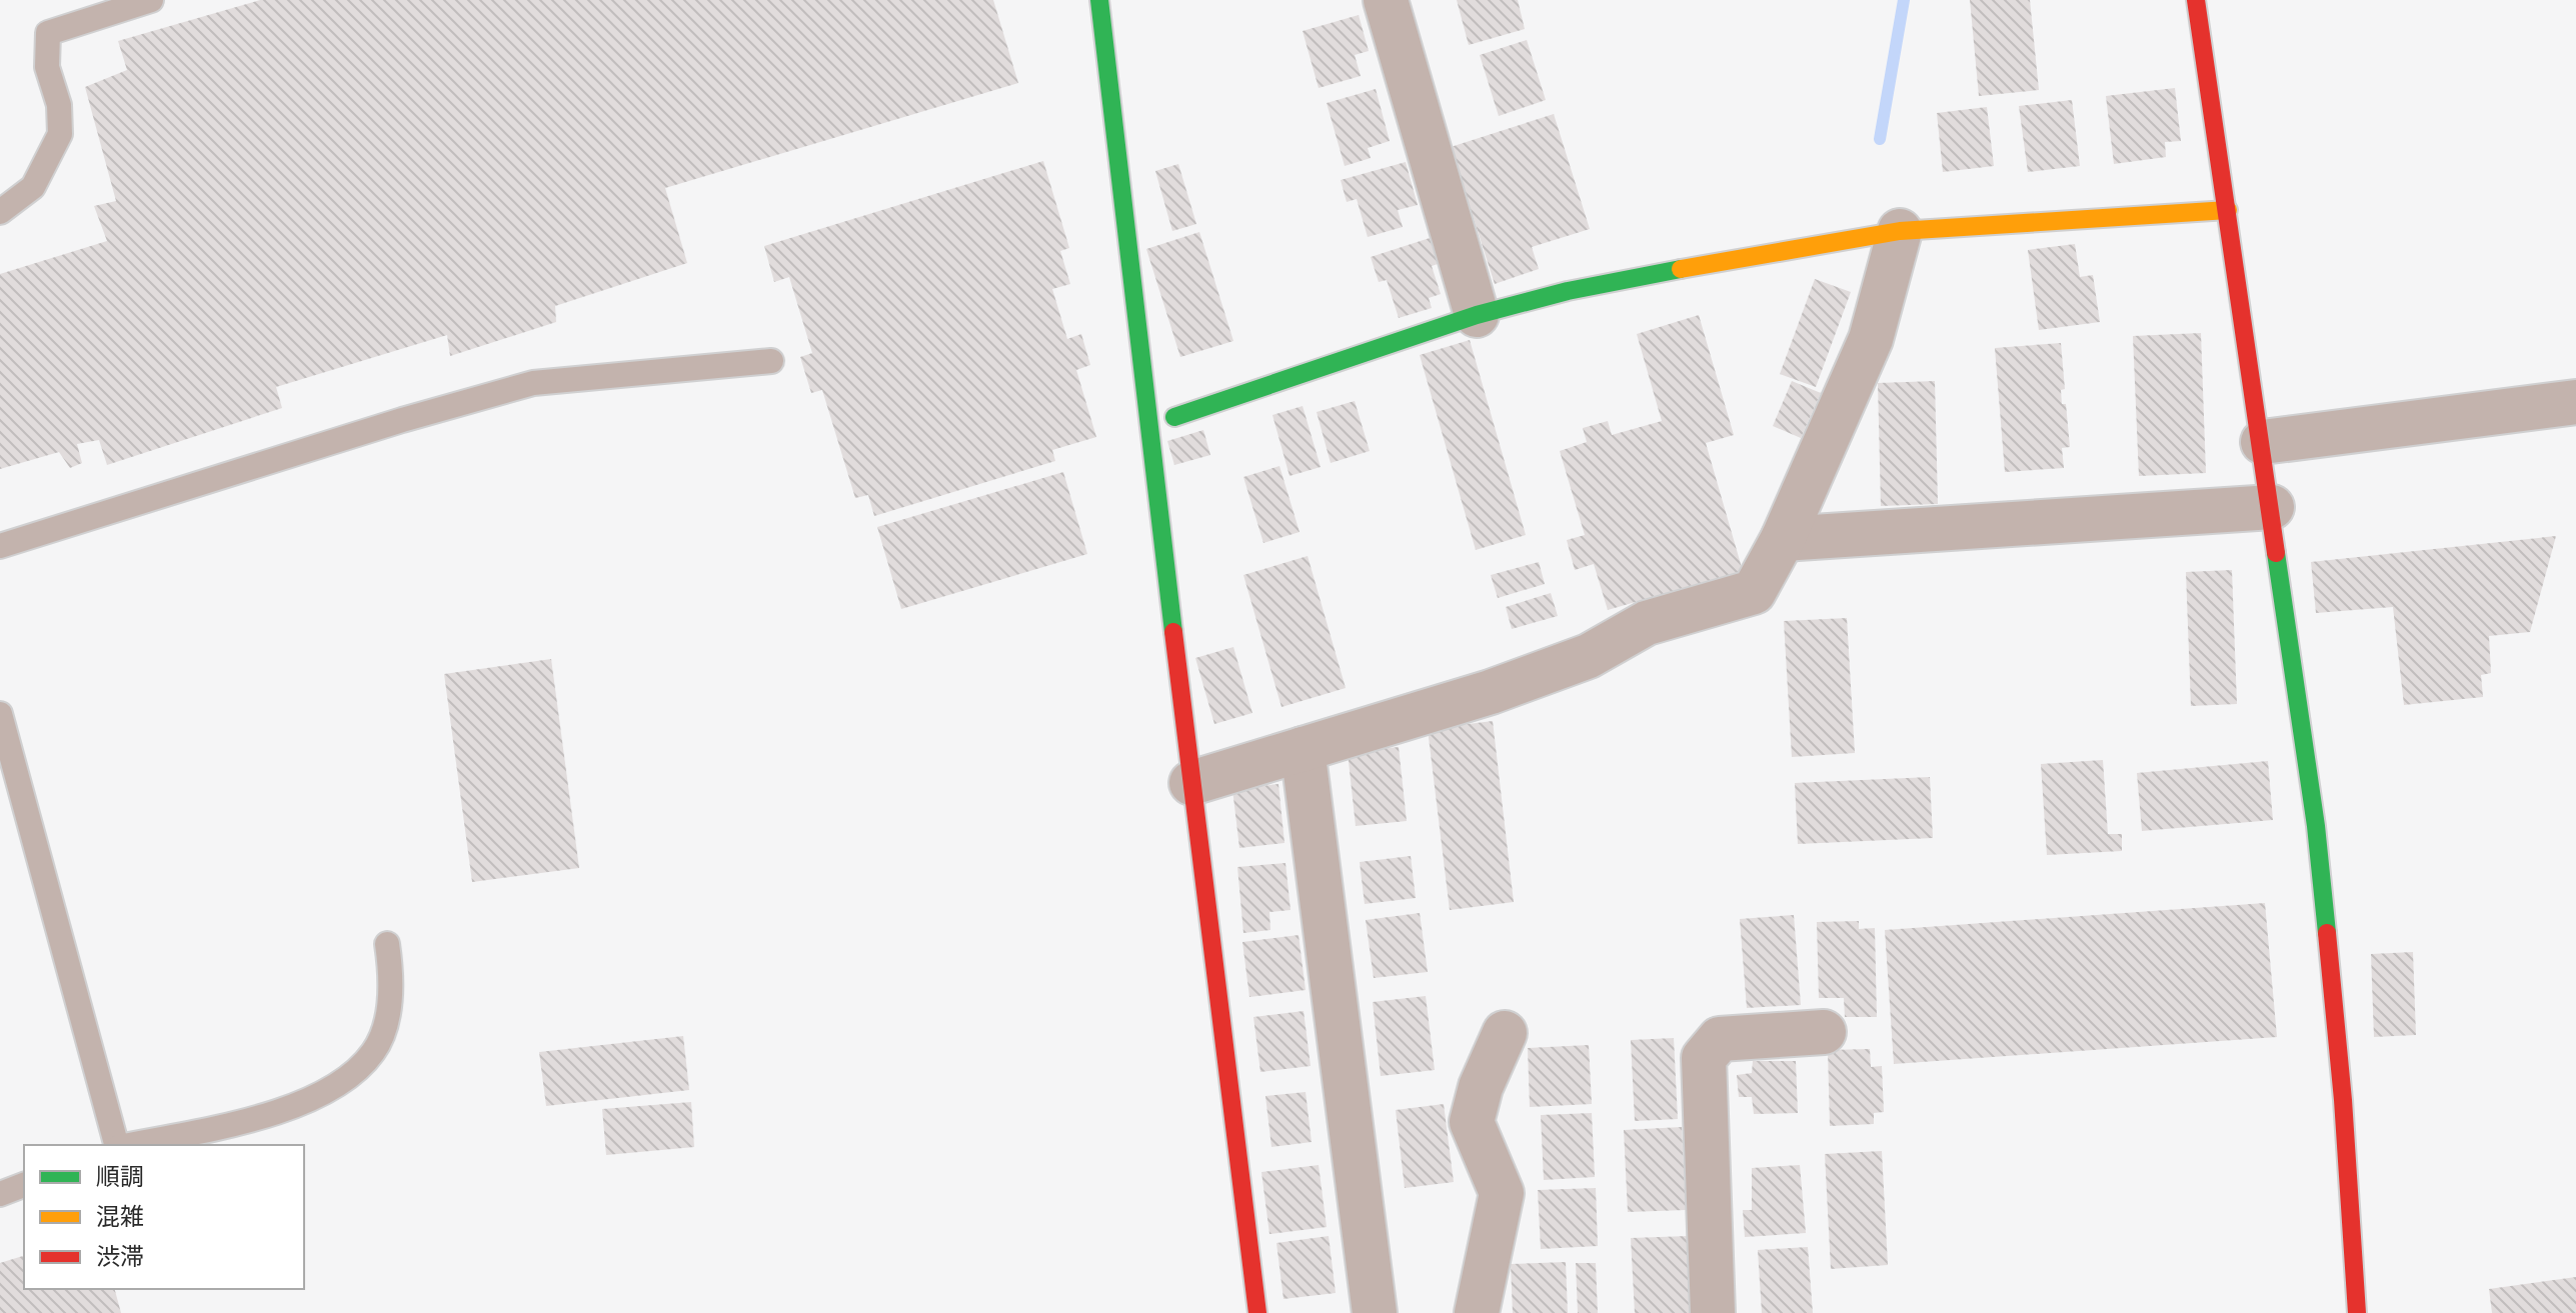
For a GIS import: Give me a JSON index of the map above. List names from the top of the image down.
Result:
{
  "legend": ["順調", "混雑", "渋滞"]
}
